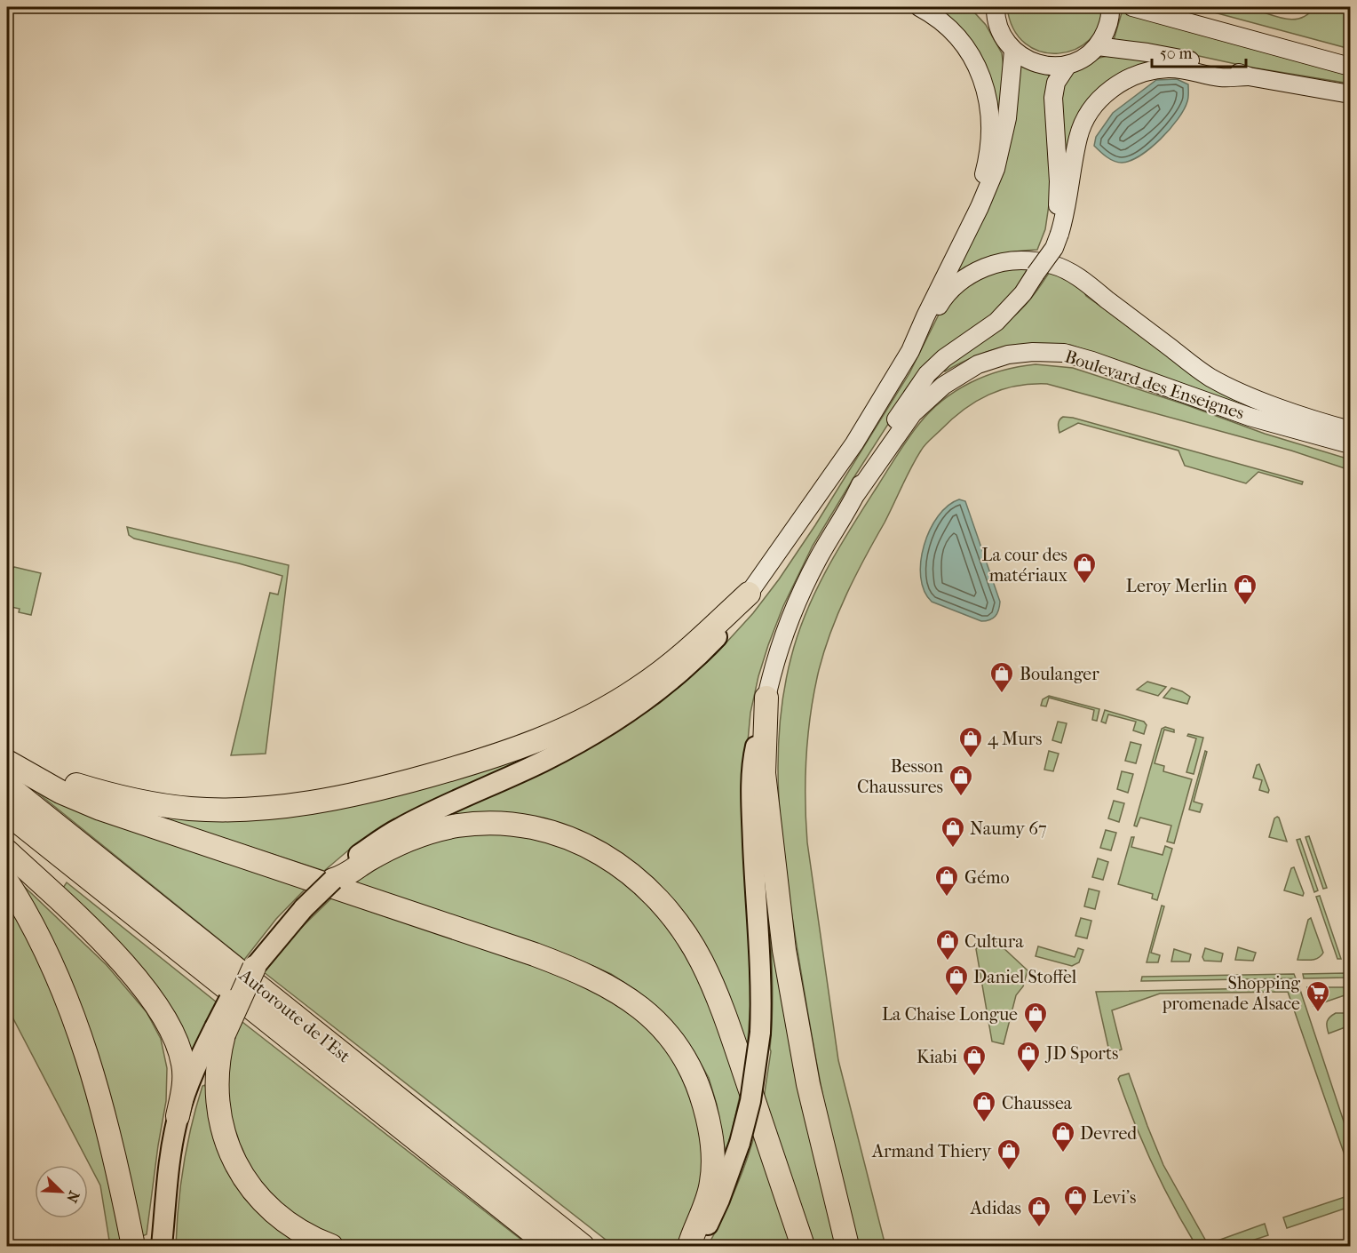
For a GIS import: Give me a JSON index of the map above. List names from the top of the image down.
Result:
{
  "streets": {
    "highway": ["Autoroute de l’Est"],
    "main road": ["Boulevard des Enseignes"]
  },
  "places": {
    "shop": [
      "La cour des matériaux",
      "Leroy Merlin",
      "Boulanger",
      "4 Murs",
      "Besson Chaussures",
      "Naumy 67",
      "Gémo",
      "Cultura",
      "Daniel Stoffel",
      "La Chaise Longue",
      "JD Sports",
      "Kiabi",
      "Chaussea",
      "Devred",
      "Armand Thiery",
      "Levi's",
      "Adidas"
    ],
    "supermarket": ["Shopping promenade Alsace"]
  },
  "scale_bar": "50 m",
  "north": "bottom right"
}
